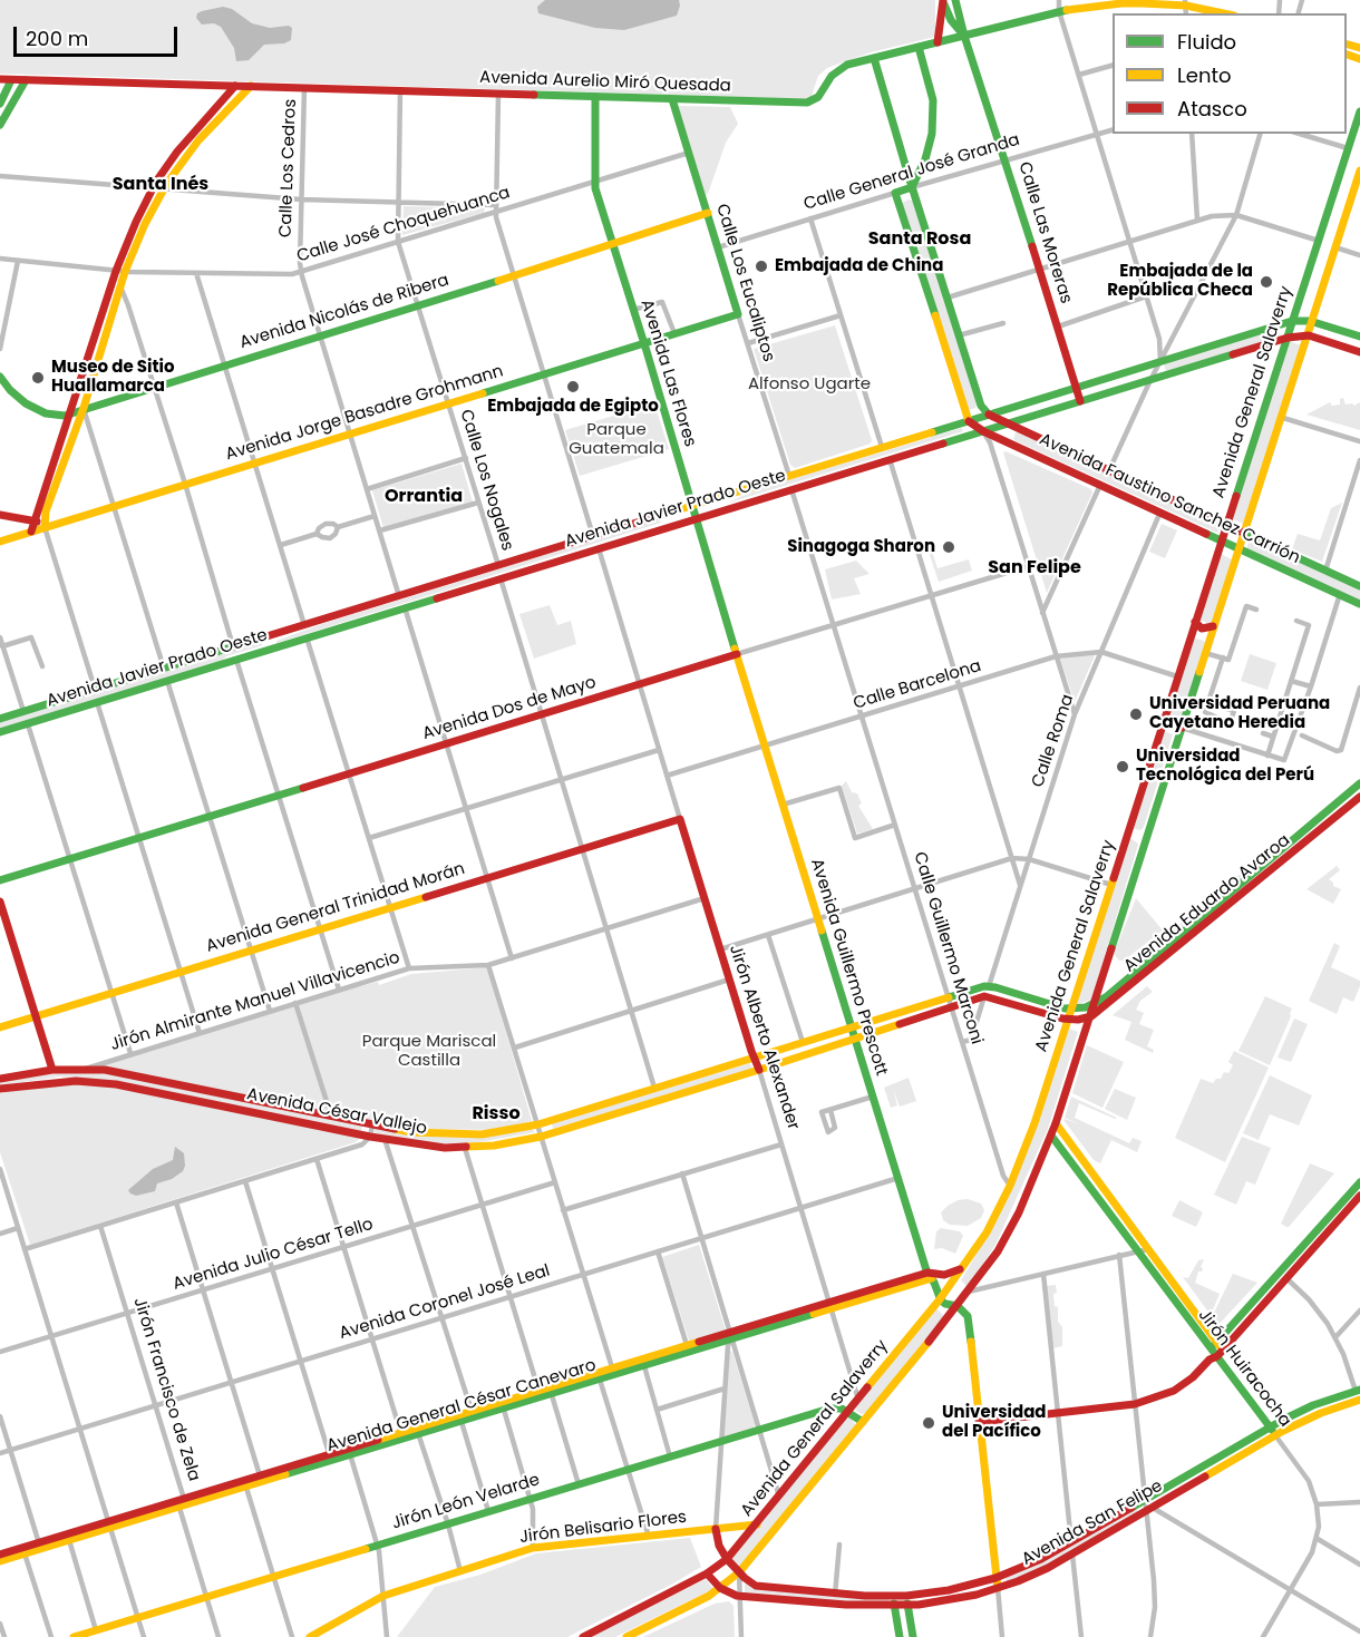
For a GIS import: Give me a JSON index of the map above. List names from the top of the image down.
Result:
{
  "streets": {
    "main road": [
      "Avenida Aurelio Miró Quesada",
      "Calle General José Granda",
      "Calle Las Moreras",
      "Calle Los Eucaliptos",
      "Avenida Nicolás de Ribera",
      "Avenida Las Flores",
      "Avenida General Salaverry",
      "Avenida Jorge Basadre Grohmann",
      "Avenida Faustino Sanchez Carrión",
      "Avenida Javier Prado Oeste",
      "Avenida Dos de Mayo",
      "Avenida Eduardo Avaroa",
      "Avenida General Trinidad Morán",
      "Avenida Guillermo Prescott",
      "Jirón Alberto Alexander",
      "Avenida César Vallejo",
      "Jirón Huiracocha",
      "Avenida General César Canevaro",
      "Jirón León Velarde",
      "Avenida San Felipe",
      "Jirón Belisario Flores"
    ],
    "street": [
      "Calle Los Cedros",
      "Calle José Choquehuanca",
      "Calle Los Nogales",
      "Calle Barcelona",
      "Calle Roma",
      "Calle Guillermo Marconi",
      "Jirón Almirante Manuel Villavicencio",
      "Avenida Julio César Tello",
      "Avenida Coronel José Leal",
      "Jirón Francisco de Zela"
    ]
  },
  "crossings": [
    ["Avenida Aurelio Miró Quesada", "Calle Los Cedros"],
    ["Avenida Aurelio Miró Quesada", "Calle Las Moreras"],
    ["Avenida Aurelio Miró Quesada", "Calle Los Eucaliptos"],
    ["Avenida Aurelio Miró Quesada", "Avenida Las Flores"],
    ["Avenida Aurelio Miró Quesada", "Calle Los Nogales"],
    ["Calle Los Cedros", "Calle José Choquehuanca"],
    ["Calle Los Cedros", "Avenida Nicolás de Ribera"],
    ["Calle Los Cedros", "Avenida Jorge Basadre Grohmann"],
    ["Calle Los Cedros", "Avenida Javier Prado Oeste"],
    ["Calle General José Granda", "Calle Las Moreras"],
    ["Calle General José Granda", "Calle Los Eucaliptos"],
    ["Calle José Choquehuanca", "Calle Los Eucaliptos"],
    ["Calle José Choquehuanca", "Avenida Las Flores"],
    ["Calle José Choquehuanca", "Calle Los Nogales"],
    ["Calle Las Moreras", "Avenida Javier Prado Oeste"],
    ["Calle Los Eucaliptos", "Avenida Nicolás de Ribera"],
    ["Calle Los Eucaliptos", "Avenida Jorge Basadre Grohmann"],
    ["Calle Los Eucaliptos", "Avenida Javier Prado Oeste"],
    ["Avenida Nicolás de Ribera", "Avenida Las Flores"],
    ["Avenida Nicolás de Ribera", "Calle Los Nogales"],
    ["Avenida Las Flores", "Avenida Jorge Basadre Grohmann"],
    ["Avenida Las Flores", "Avenida Javier Prado Oeste"],
    ["Avenida Las Flores", "Avenida Dos de Mayo"],
    ["Avenida Las Flores", "Avenida Guillermo Prescott"],
    ["Avenida General Salaverry", "Avenida Faustino Sanchez Carrión"],
    ["Avenida General Salaverry", "Avenida Javier Prado Oeste"],
    ["Avenida General Salaverry", "Calle Barcelona"],
    ["Avenida General Salaverry", "Avenida Eduardo Avaroa"],
    ["Avenida General Salaverry", "Calle Guillermo Marconi"],
    ["Avenida General Salaverry", "Avenida Guillermo Prescott"],
    ["Avenida General Salaverry", "Jirón Alberto Alexander"],
    ["Avenida General Salaverry", "Jirón Huiracocha"],
    ["Avenida General Salaverry", "Avenida General César Canevaro"],
    ["Avenida General Salaverry", "Jirón León Velarde"],
    ["Avenida General Salaverry", "Avenida San Felipe"],
    ["Avenida General Salaverry", "Jirón Belisario Flores"],
    ["Avenida Jorge Basadre Grohmann", "Calle Los Nogales"],
    ["Calle Los Nogales", "Avenida Javier Prado Oeste"],
    ["Calle Los Nogales", "Avenida Dos de Mayo"],
    ["Calle Los Nogales", "Avenida General Trinidad Morán"],
    ["Calle Los Nogales", "Jirón Almirante Manuel Villavicencio"],
    ["Calle Los Nogales", "Avenida César Vallejo"],
    ["Avenida Faustino Sanchez Carrión", "Avenida Javier Prado Oeste"],
    ["Avenida Faustino Sanchez Carrión", "Calle Roma"],
    ["Avenida Javier Prado Oeste", "Jirón Alberto Alexander"],
    ["Calle Barcelona", "Calle Roma"],
    ["Calle Barcelona", "Calle Guillermo Marconi"],
    ["Calle Barcelona", "Avenida Guillermo Prescott"],
    ["Calle Barcelona", "Jirón Alberto Alexander"],
    ["Avenida Dos de Mayo", "Avenida Guillermo Prescott"],
    ["Avenida Dos de Mayo", "Jirón Alberto Alexander"],
    ["Avenida General Trinidad Morán", "Jirón Alberto Alexander"],
    ["Calle Guillermo Marconi", "Avenida César Vallejo"],
    ["Avenida Guillermo Prescott", "Avenida César Vallejo"],
    ["Avenida Guillermo Prescott", "Avenida Coronel José Leal"],
    ["Avenida Guillermo Prescott", "Avenida General César Canevaro"],
    ["Jirón Almirante Manuel Villavicencio", "Jirón Alberto Alexander"],
    ["Jirón Almirante Manuel Villavicencio", "Avenida César Vallejo"],
    ["Jirón Alberto Alexander", "Avenida César Vallejo"],
    ["Jirón Alberto Alexander", "Avenida Coronel José Leal"],
    ["Jirón Alberto Alexander", "Avenida General César Canevaro"],
    ["Avenida Julio César Tello", "Jirón Francisco de Zela"],
    ["Avenida Coronel José Leal", "Jirón Francisco de Zela"],
    ["Jirón Huiracocha", "Avenida San Felipe"],
    ["Jirón Francisco de Zela", "Avenida General César Canevaro"],
    ["Jirón Francisco de Zela", "Jirón León Velarde"]
  ],
  "districts": [
    "Santa Inés",
    "Santa Rosa",
    "Orrantia",
    "San Felipe",
    "Risso"
  ],
  "parks": ["Alfonso Ugarte", "Parque Guatemala", "Parque Mariscal Castilla"],
  "places": [
    "Embajada de China",
    "Embajada de la República Checa",
    "Museo de Sitio Huallamarca",
    "Embajada de Egipto",
    "Sinagoga Sharon",
    "Universidad Peruana Cayetano Heredia",
    "Universidad Tecnológica del Perú",
    "Universidad del Pacífico"
  ],
  "legend": ["Fluido", "Lento", "Atasco"],
  "scale_bar": "200 m"
}
